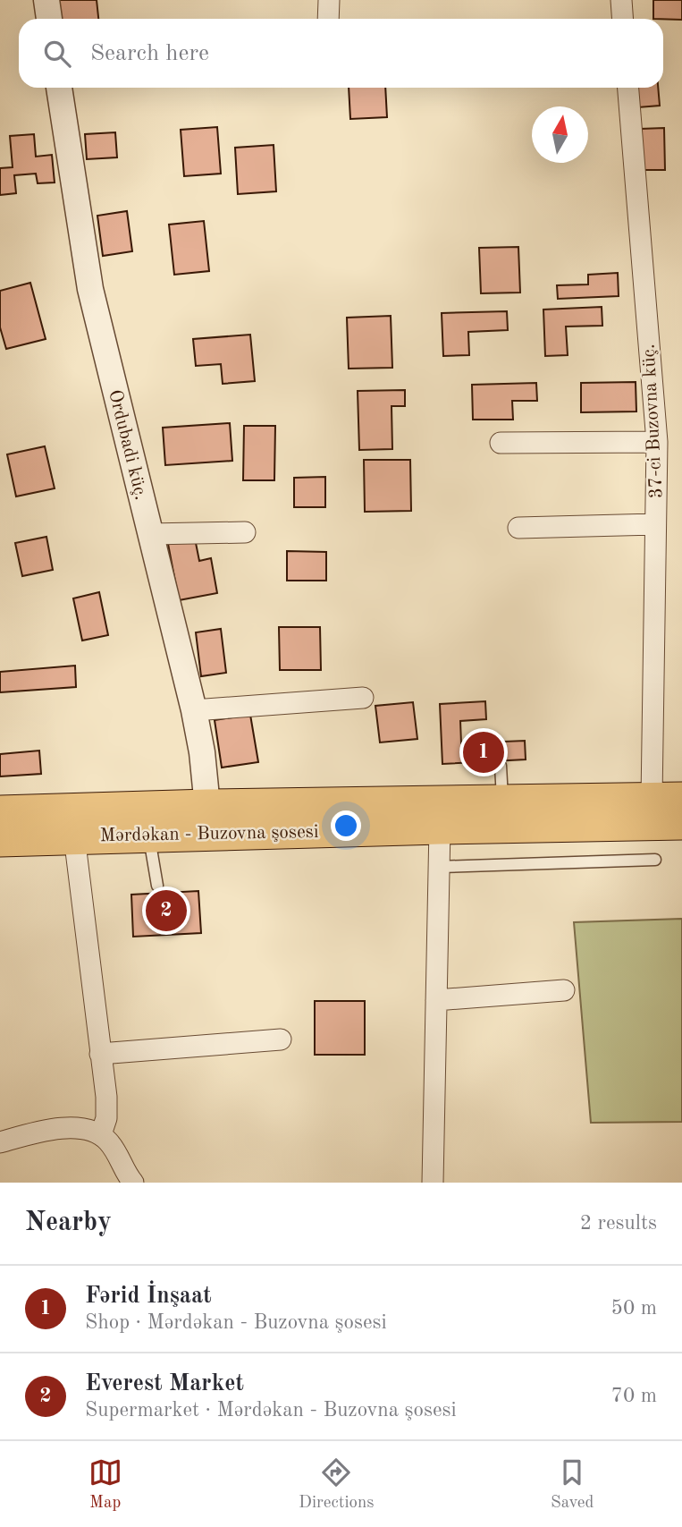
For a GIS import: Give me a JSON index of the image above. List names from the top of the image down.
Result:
{
  "streets": {
    "main road": ["Mərdəkan - Buzovna şosesi"],
    "street": ["37-ci Buzovna küç.", "Ordubadi küç."]
  },
  "crossings": [
    ["37-ci Buzovna küç.", "Mərdəkan - Buzovna şosesi"],
    ["Ordubadi küç.", "Mərdəkan - Buzovna şosesi"]
  ],
  "north": "top",
  "page": {
    "search": "Search here",
    "pins": ["1", "2"],
    "heading": ["Nearby", "2 results"],
    "list": [
      {
        "mark": "1",
        "name": "Fərid İnşaat",
        "note": "Shop · Mərdəkan - Buzovna şosesi",
        "value": "50 m"
      },
      {
        "mark": "2",
        "name": "Everest Market",
        "note": "Supermarket · Mərdəkan - Buzovna şosesi",
        "value": "70 m"
      }
    ],
    "nav": ["Map", "Directions", "Saved"]
  }
}
